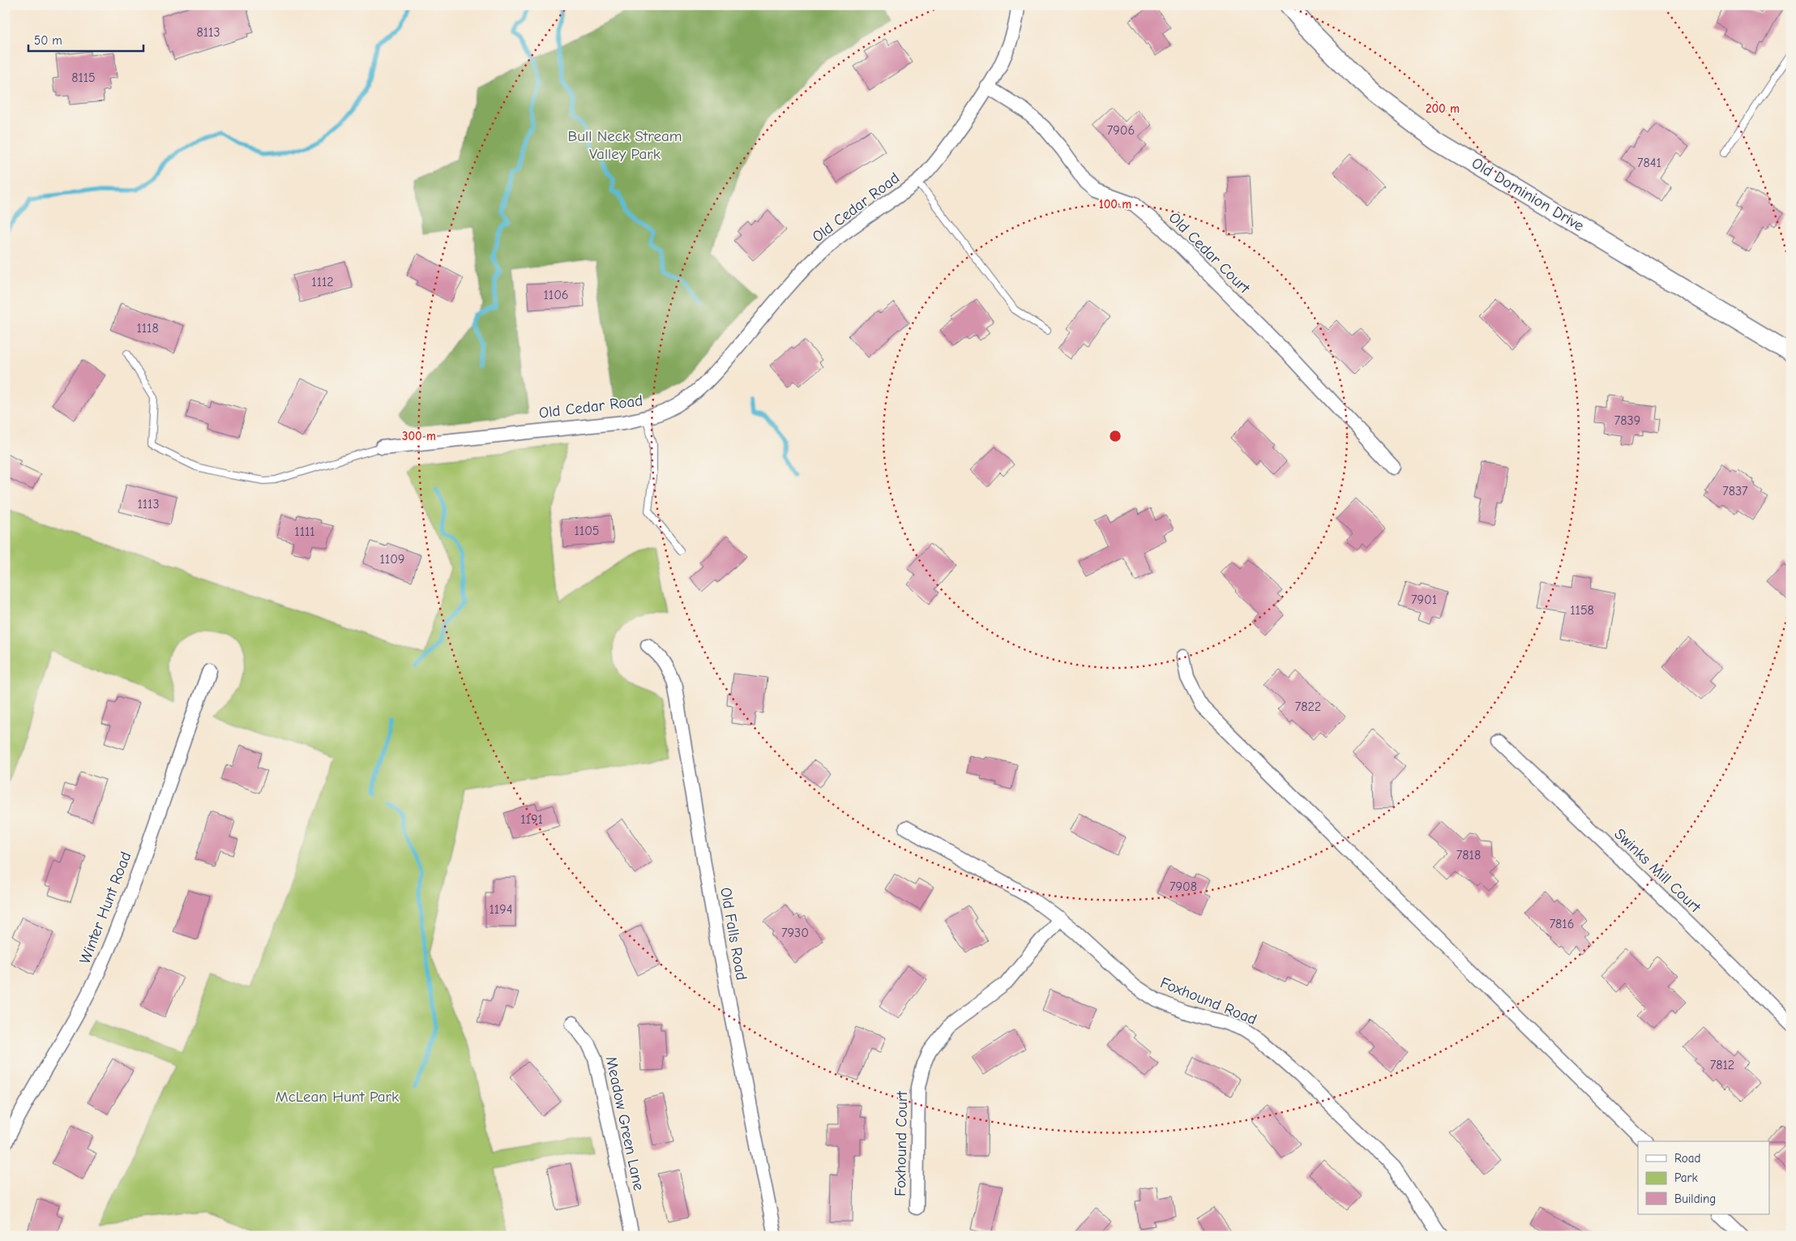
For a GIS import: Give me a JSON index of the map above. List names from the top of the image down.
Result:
{
  "streets": {
    "main road": ["Old Dominion Drive"],
    "street": [
      "Old Cedar Road",
      "Old Cedar Court",
      "Swinks Mill Court",
      "Winter Hunt Road",
      "Old Falls Road",
      "Foxhound Road",
      "Meadow Green Lane",
      "Foxhound Court"
    ]
  },
  "crossings": [
    ["Old Cedar Road", "Old Cedar Court"],
    ["Foxhound Road", "Foxhound Court"]
  ],
  "parks": ["Bull Neck Stream Valley Park", "McLean Hunt Park"],
  "house_numbers": [
    "8113",
    "8115",
    "7906",
    "7841",
    "1112",
    "1106",
    "1118",
    "7839",
    "7837",
    "1113",
    "1105",
    "1111",
    "1109",
    "7901",
    "1158",
    "7822",
    "1191",
    "7818",
    "7908",
    "1194",
    "7816",
    "7930",
    "7812"
  ],
  "legend": ["Road", "Park", "Building"],
  "scale_bar": "50 m",
  "rings": ["200 m", "100 m", "300 m"]
}
